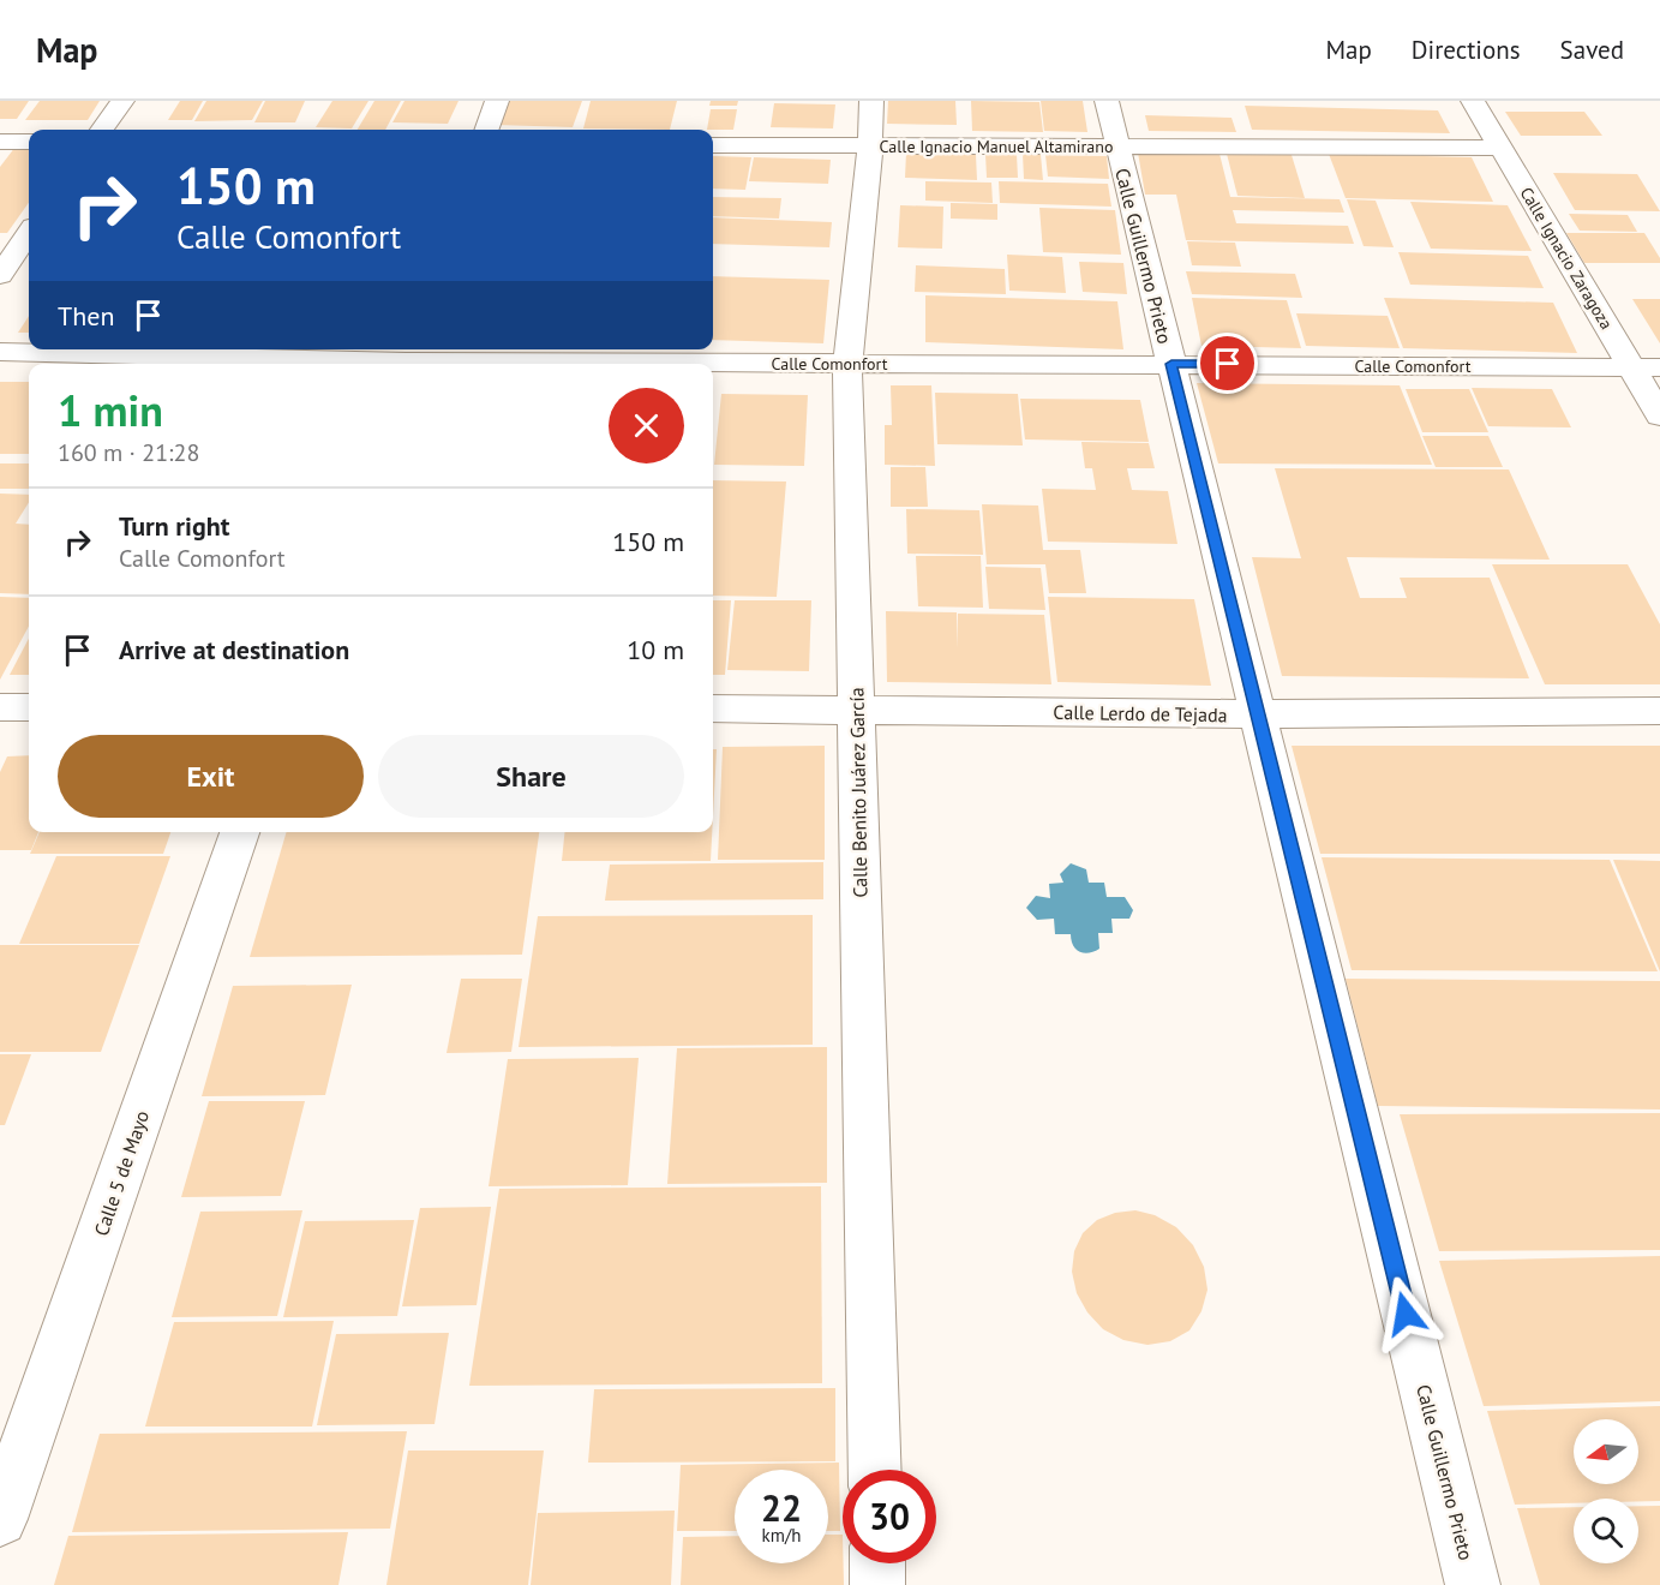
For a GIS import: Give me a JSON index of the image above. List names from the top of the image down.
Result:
{
  "streets": {
    "street": [
      "Calle Ignacio Manuel Altamirano",
      "Calle Guillermo Prieto",
      "Calle Ignacio Zaragoza",
      "Calle Comonfort",
      "Calle Lerdo de Tejada",
      "Calle Benito Juárez García",
      "Calle 5 de Mayo"
    ]
  },
  "crossings": [
    ["Calle Ignacio Manuel Altamirano", "Calle Guillermo Prieto"],
    ["Calle Ignacio Manuel Altamirano", "Calle Ignacio Zaragoza"],
    ["Calle Ignacio Manuel Altamirano", "Calle Benito Juárez García"],
    ["Calle Guillermo Prieto", "Calle Comonfort"],
    ["Calle Guillermo Prieto", "Calle Lerdo de Tejada"],
    ["Calle Ignacio Zaragoza", "Calle Comonfort"],
    ["Calle Comonfort", "Calle Benito Juárez García"],
    ["Calle Lerdo de Tejada", "Calle Benito Juárez García"]
  ],
  "north": "left",
  "page": {
    "header": "Map",
    "nav": ["Map", "Directions", "Saved"],
    "turn": ["150 m", "Calle Comonfort"],
    "then": "Then",
    "heading": ["1 min", "160 m · 21:28"],
    "list": [
      {
        "name": "Turn right",
        "note": "Calle Comonfort",
        "value": "150 m"
      },
      {
        "name": "Arrive at destination",
        "value": "10 m"
      }
    ],
    "buttons": ["Exit", "Share"],
    "speed": "22 km/h",
    "limit": "30"
  }
}
